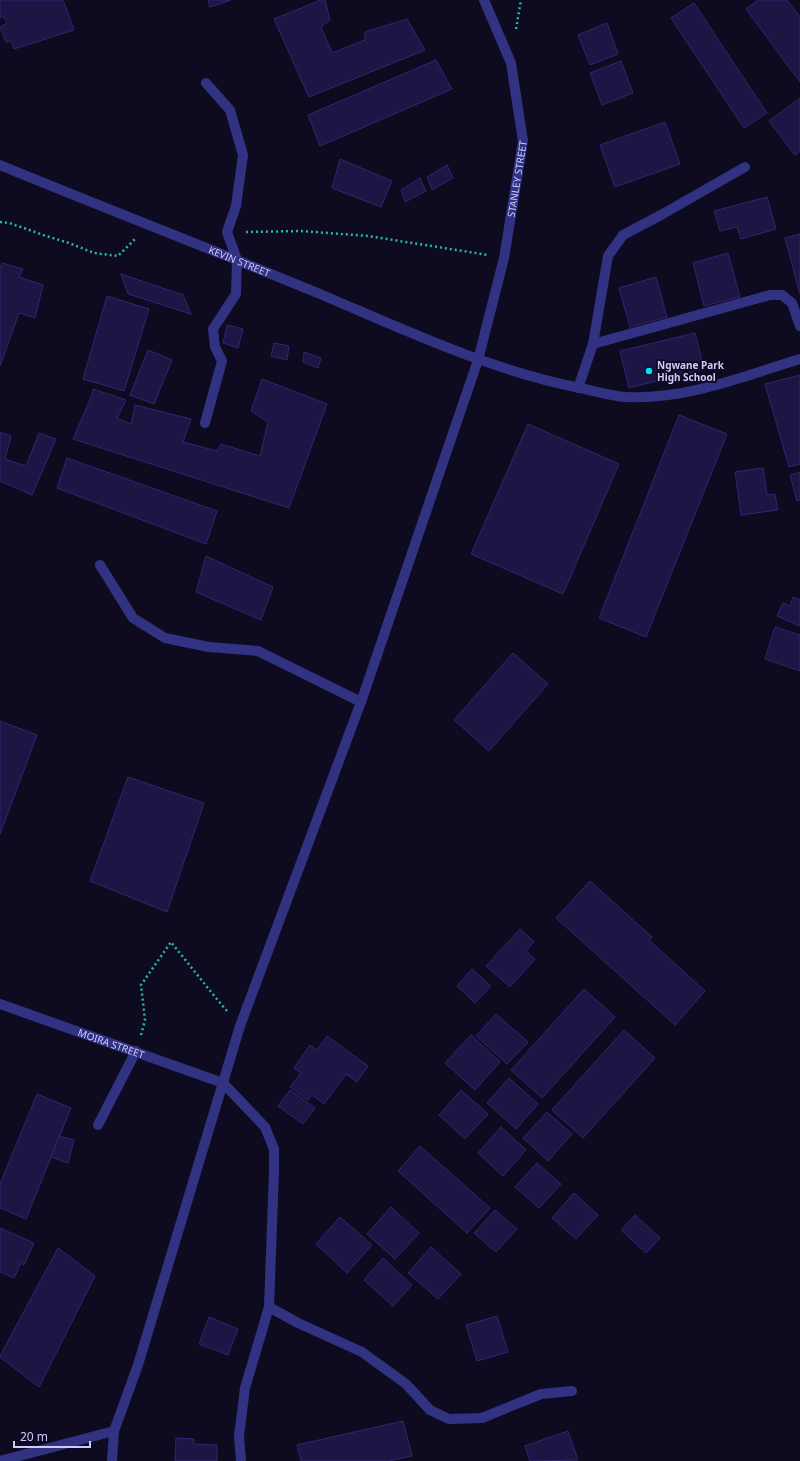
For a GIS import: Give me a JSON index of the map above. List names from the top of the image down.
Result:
{
  "streets": {
    "street": ["STANLEY STREET", "KEVIN STREET", "MOIRA STREET"]
  },
  "crossings": [
    ["STANLEY STREET", "KEVIN STREET"],
    ["STANLEY STREET", "MOIRA STREET"]
  ],
  "places": ["Ngwane Park High School"],
  "scale_bar": "20 m"
}
